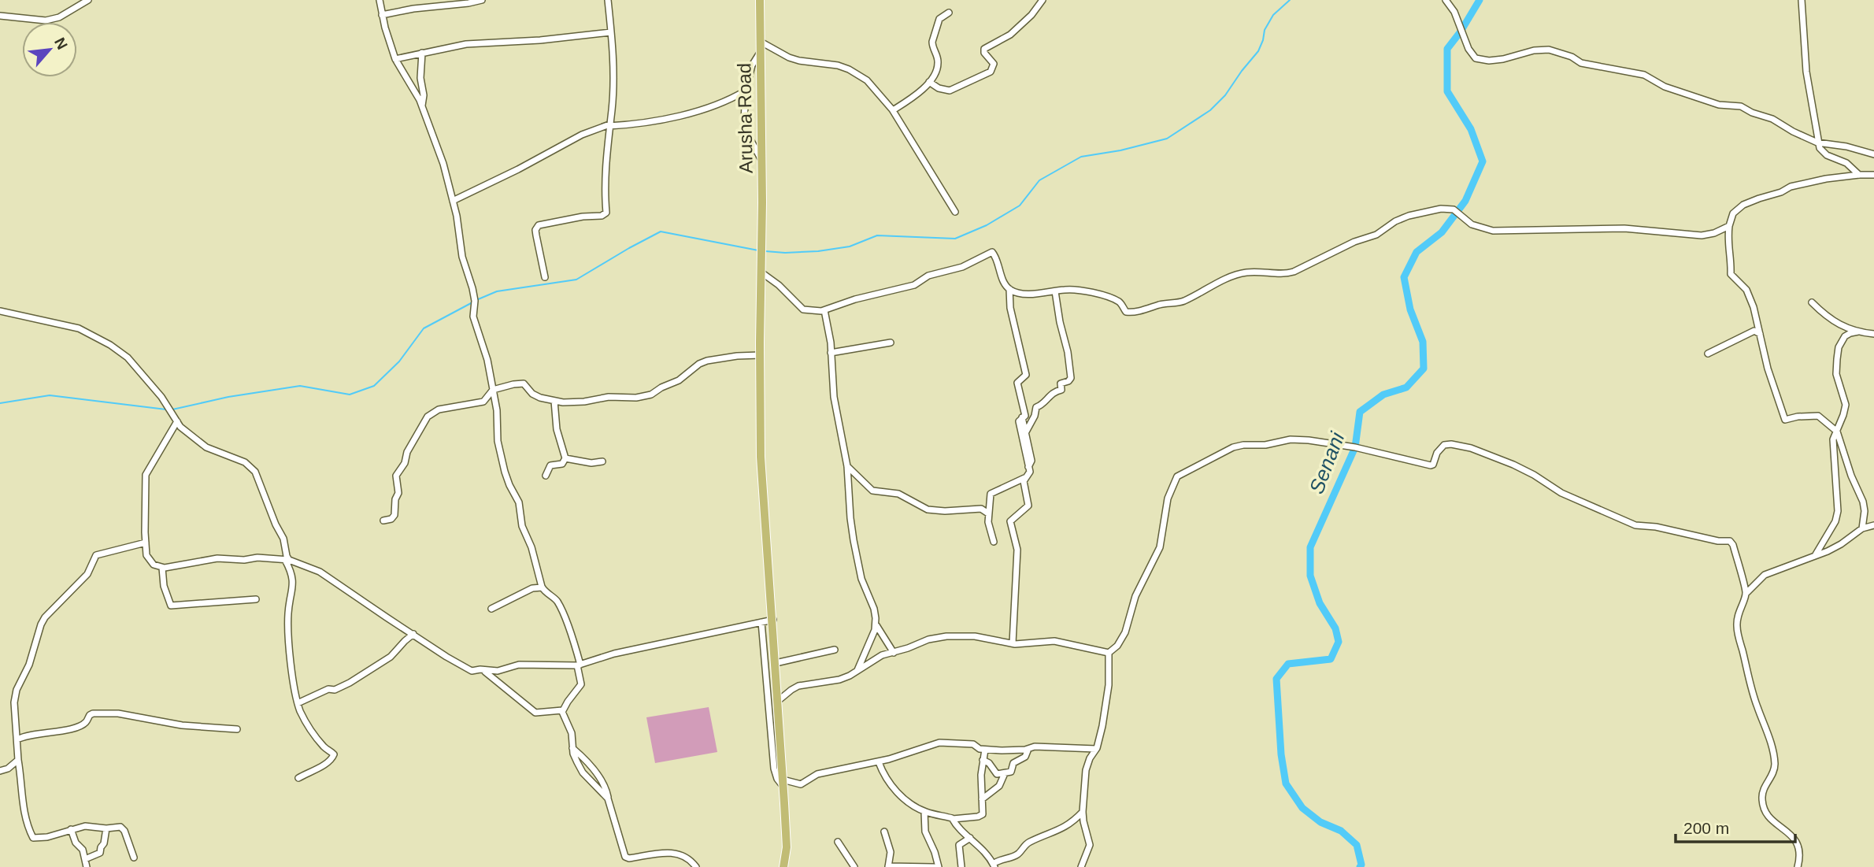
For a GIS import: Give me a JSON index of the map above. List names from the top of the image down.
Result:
{
  "streets": {
    "main road": ["Arusha Road"]
  },
  "water": ["Senani"],
  "scale_bar": "200 m",
  "north": "top right"
}
